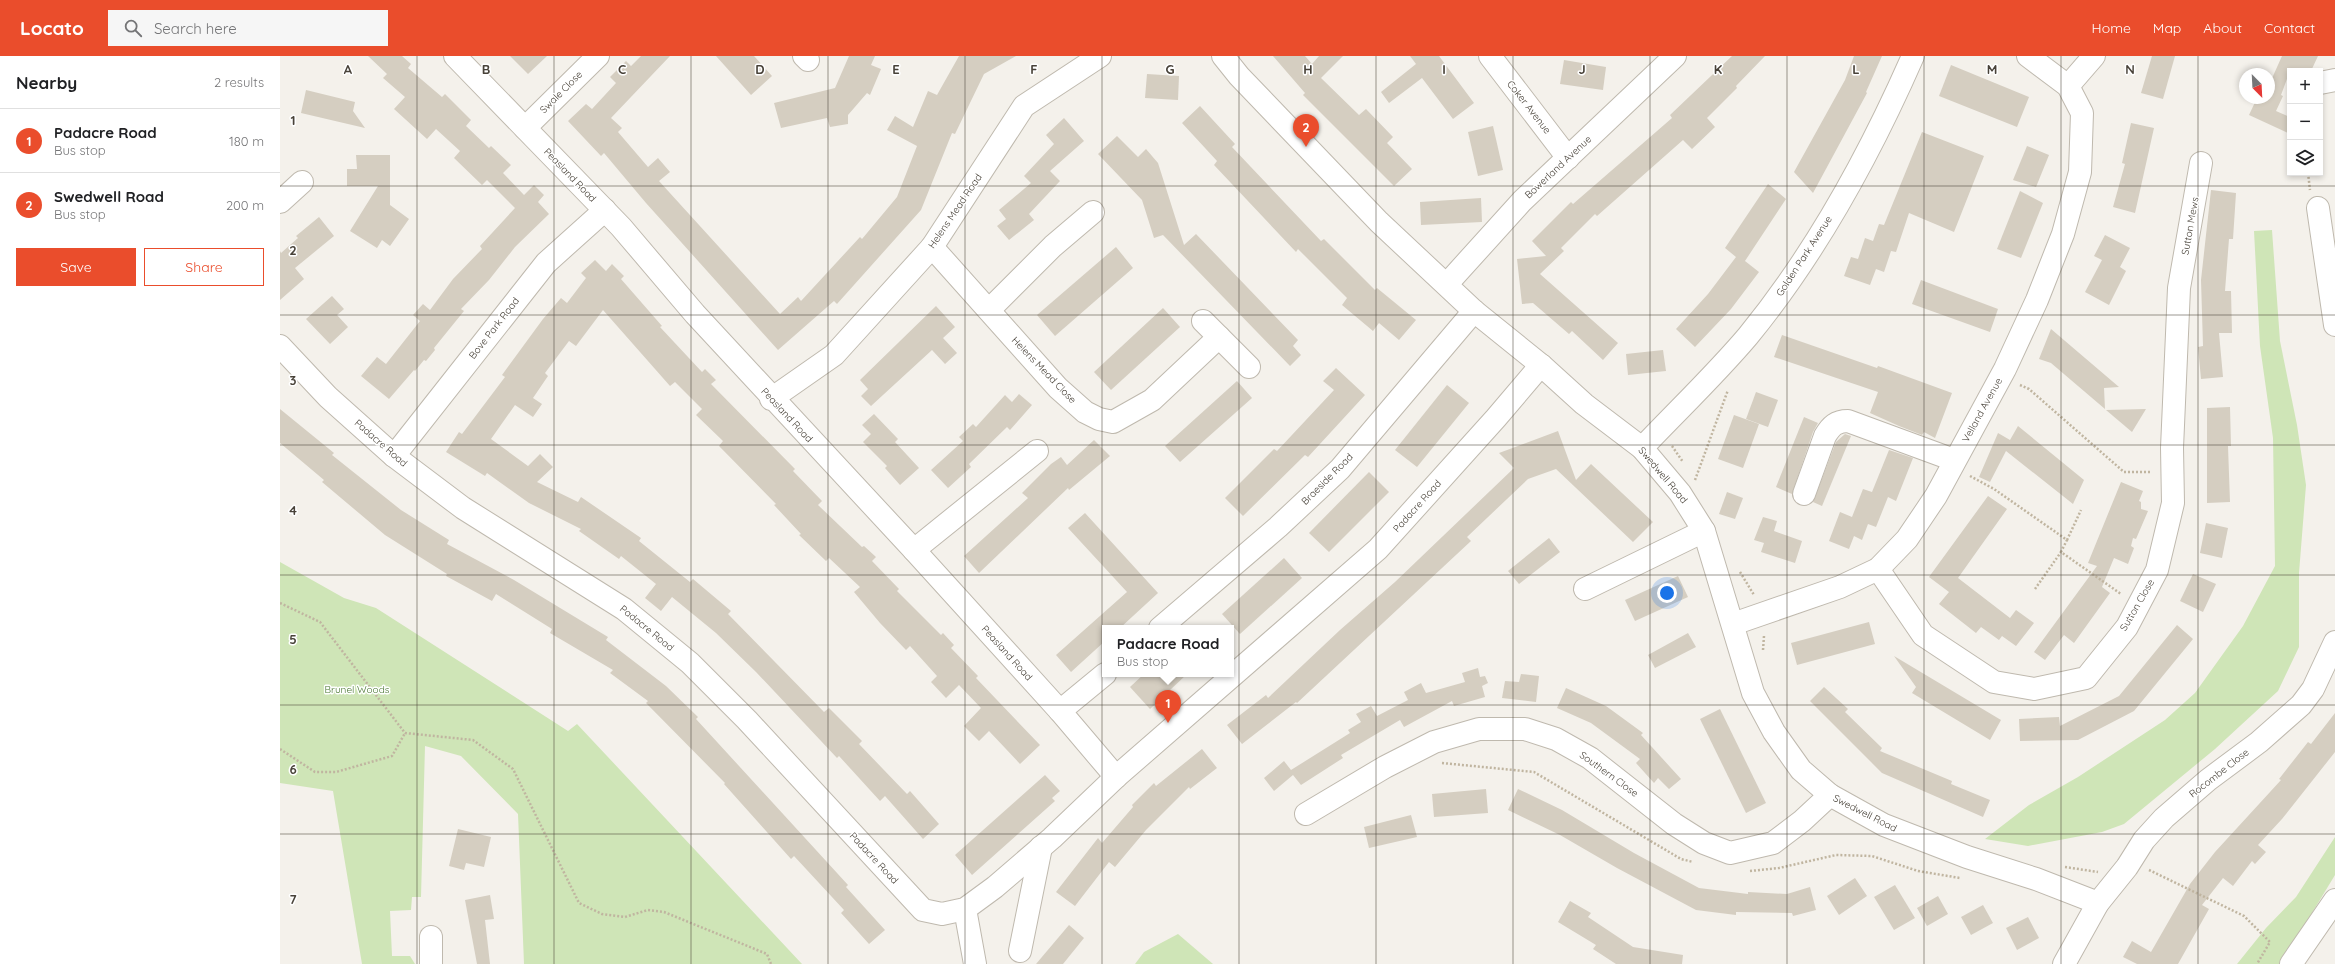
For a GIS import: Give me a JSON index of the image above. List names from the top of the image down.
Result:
{
  "streets": {
    "street": [
      "Swale Close",
      "Coker Avenue",
      "Bowerland Avenue",
      "Peasland Road",
      "Helens Mead Road",
      "Sutton Mews",
      "Golden Park Avenue",
      "Bove Park Road",
      "Helens Mead Close",
      "Velland Avenue",
      "Padacre Road",
      "Swedwell Road",
      "Braeside Road",
      "Sutton Close",
      "Rocombe Close",
      "Southern Close"
    ]
  },
  "crossings": [
    ["Swale Close", "Peasland Road"],
    ["Coker Avenue", "Bowerland Avenue"],
    ["Bowerland Avenue", "Swedwell Road"],
    ["Peasland Road", "Helens Mead Road"],
    ["Peasland Road", "Bove Park Road"],
    ["Peasland Road", "Padacre Road"],
    ["Helens Mead Road", "Helens Mead Close"],
    ["Sutton Mews", "Sutton Close"],
    ["Golden Park Avenue", "Swedwell Road"],
    ["Bove Park Road", "Padacre Road"],
    ["Velland Avenue", "Swedwell Road"],
    ["Velland Avenue", "Sutton Close"],
    ["Padacre Road", "Swedwell Road"],
    ["Swedwell Road", "Braeside Road"],
    ["Swedwell Road", "Rocombe Close"],
    ["Swedwell Road", "Southern Close"]
  ],
  "parks": ["Brunel Woods"],
  "north": "bottom right",
  "page": {
    "header": "Locato",
    "search": "Search here",
    "nav": [
      "Home",
      "Map",
      "About",
      "Contact"
    ],
    "heading": ["Nearby", "2 results"],
    "map_buttons": ["+", "−"],
    "list": [
      {
        "mark": "1",
        "name": "Padacre Road",
        "note": "Bus stop",
        "value": "180 m"
      },
      {
        "mark": "2",
        "name": "Swedwell Road",
        "note": "Bus stop",
        "value": "200 m"
      }
    ],
    "pins": ["2", "1"],
    "buttons": ["Save", "Share"],
    "popup": ["Padacre Road", "Bus stop"]
  },
  "grid": {
    "columns": [
      "A",
      "B",
      "C",
      "D",
      "E",
      "F",
      "G",
      "H",
      "I",
      "J",
      "K",
      "L",
      "M",
      "N"
    ],
    "rows": [
      "1",
      "2",
      "3",
      "4",
      "5",
      "6",
      "7"
    ]
  }
}
